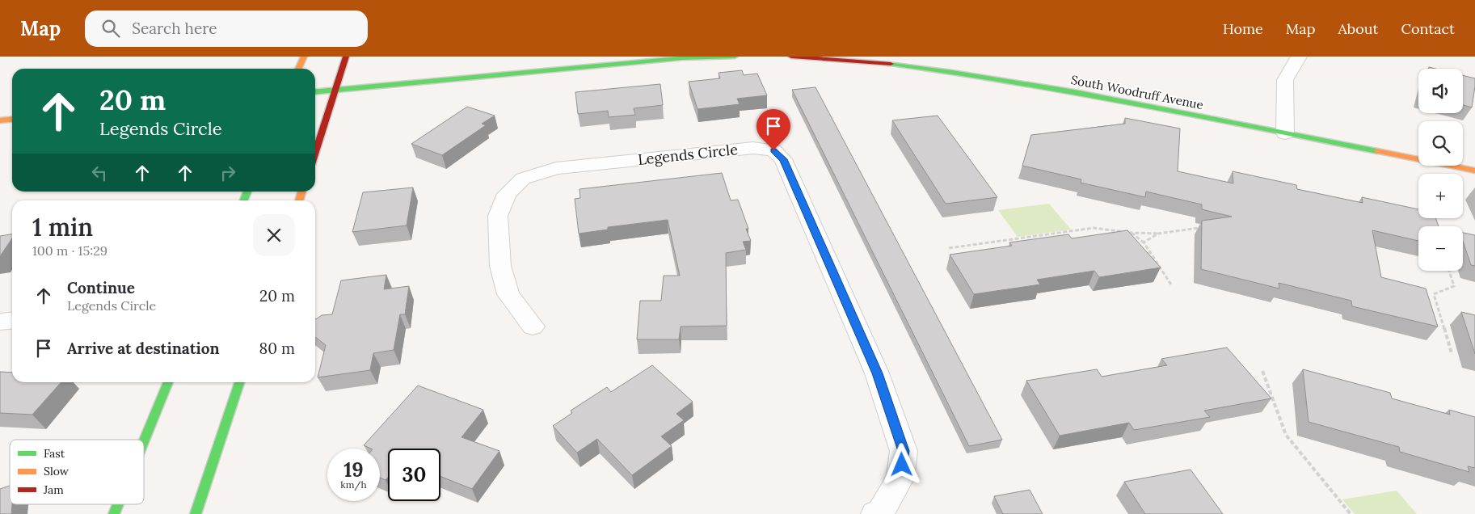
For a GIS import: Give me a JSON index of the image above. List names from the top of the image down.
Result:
{
  "streets": {
    "main road": ["South Woodruff Avenue"],
    "street": ["Legends Circle"]
  },
  "legend": ["Fast", "Slow", "Jam"],
  "page": {
    "header": "Map",
    "search": "Search here",
    "nav": [
      "Home",
      "Map",
      "About",
      "Contact"
    ],
    "map_buttons": ["+", "−"],
    "turn": ["20 m", "Legends Circle"],
    "heading": ["1 min", "100 m · 15:29"],
    "list": [
      {
        "name": "Continue",
        "note": "Legends Circle",
        "value": "20 m"
      },
      {
        "name": "Arrive at destination",
        "value": "80 m"
      }
    ],
    "speed": "19 km/h",
    "limit": "30"
  }
}
